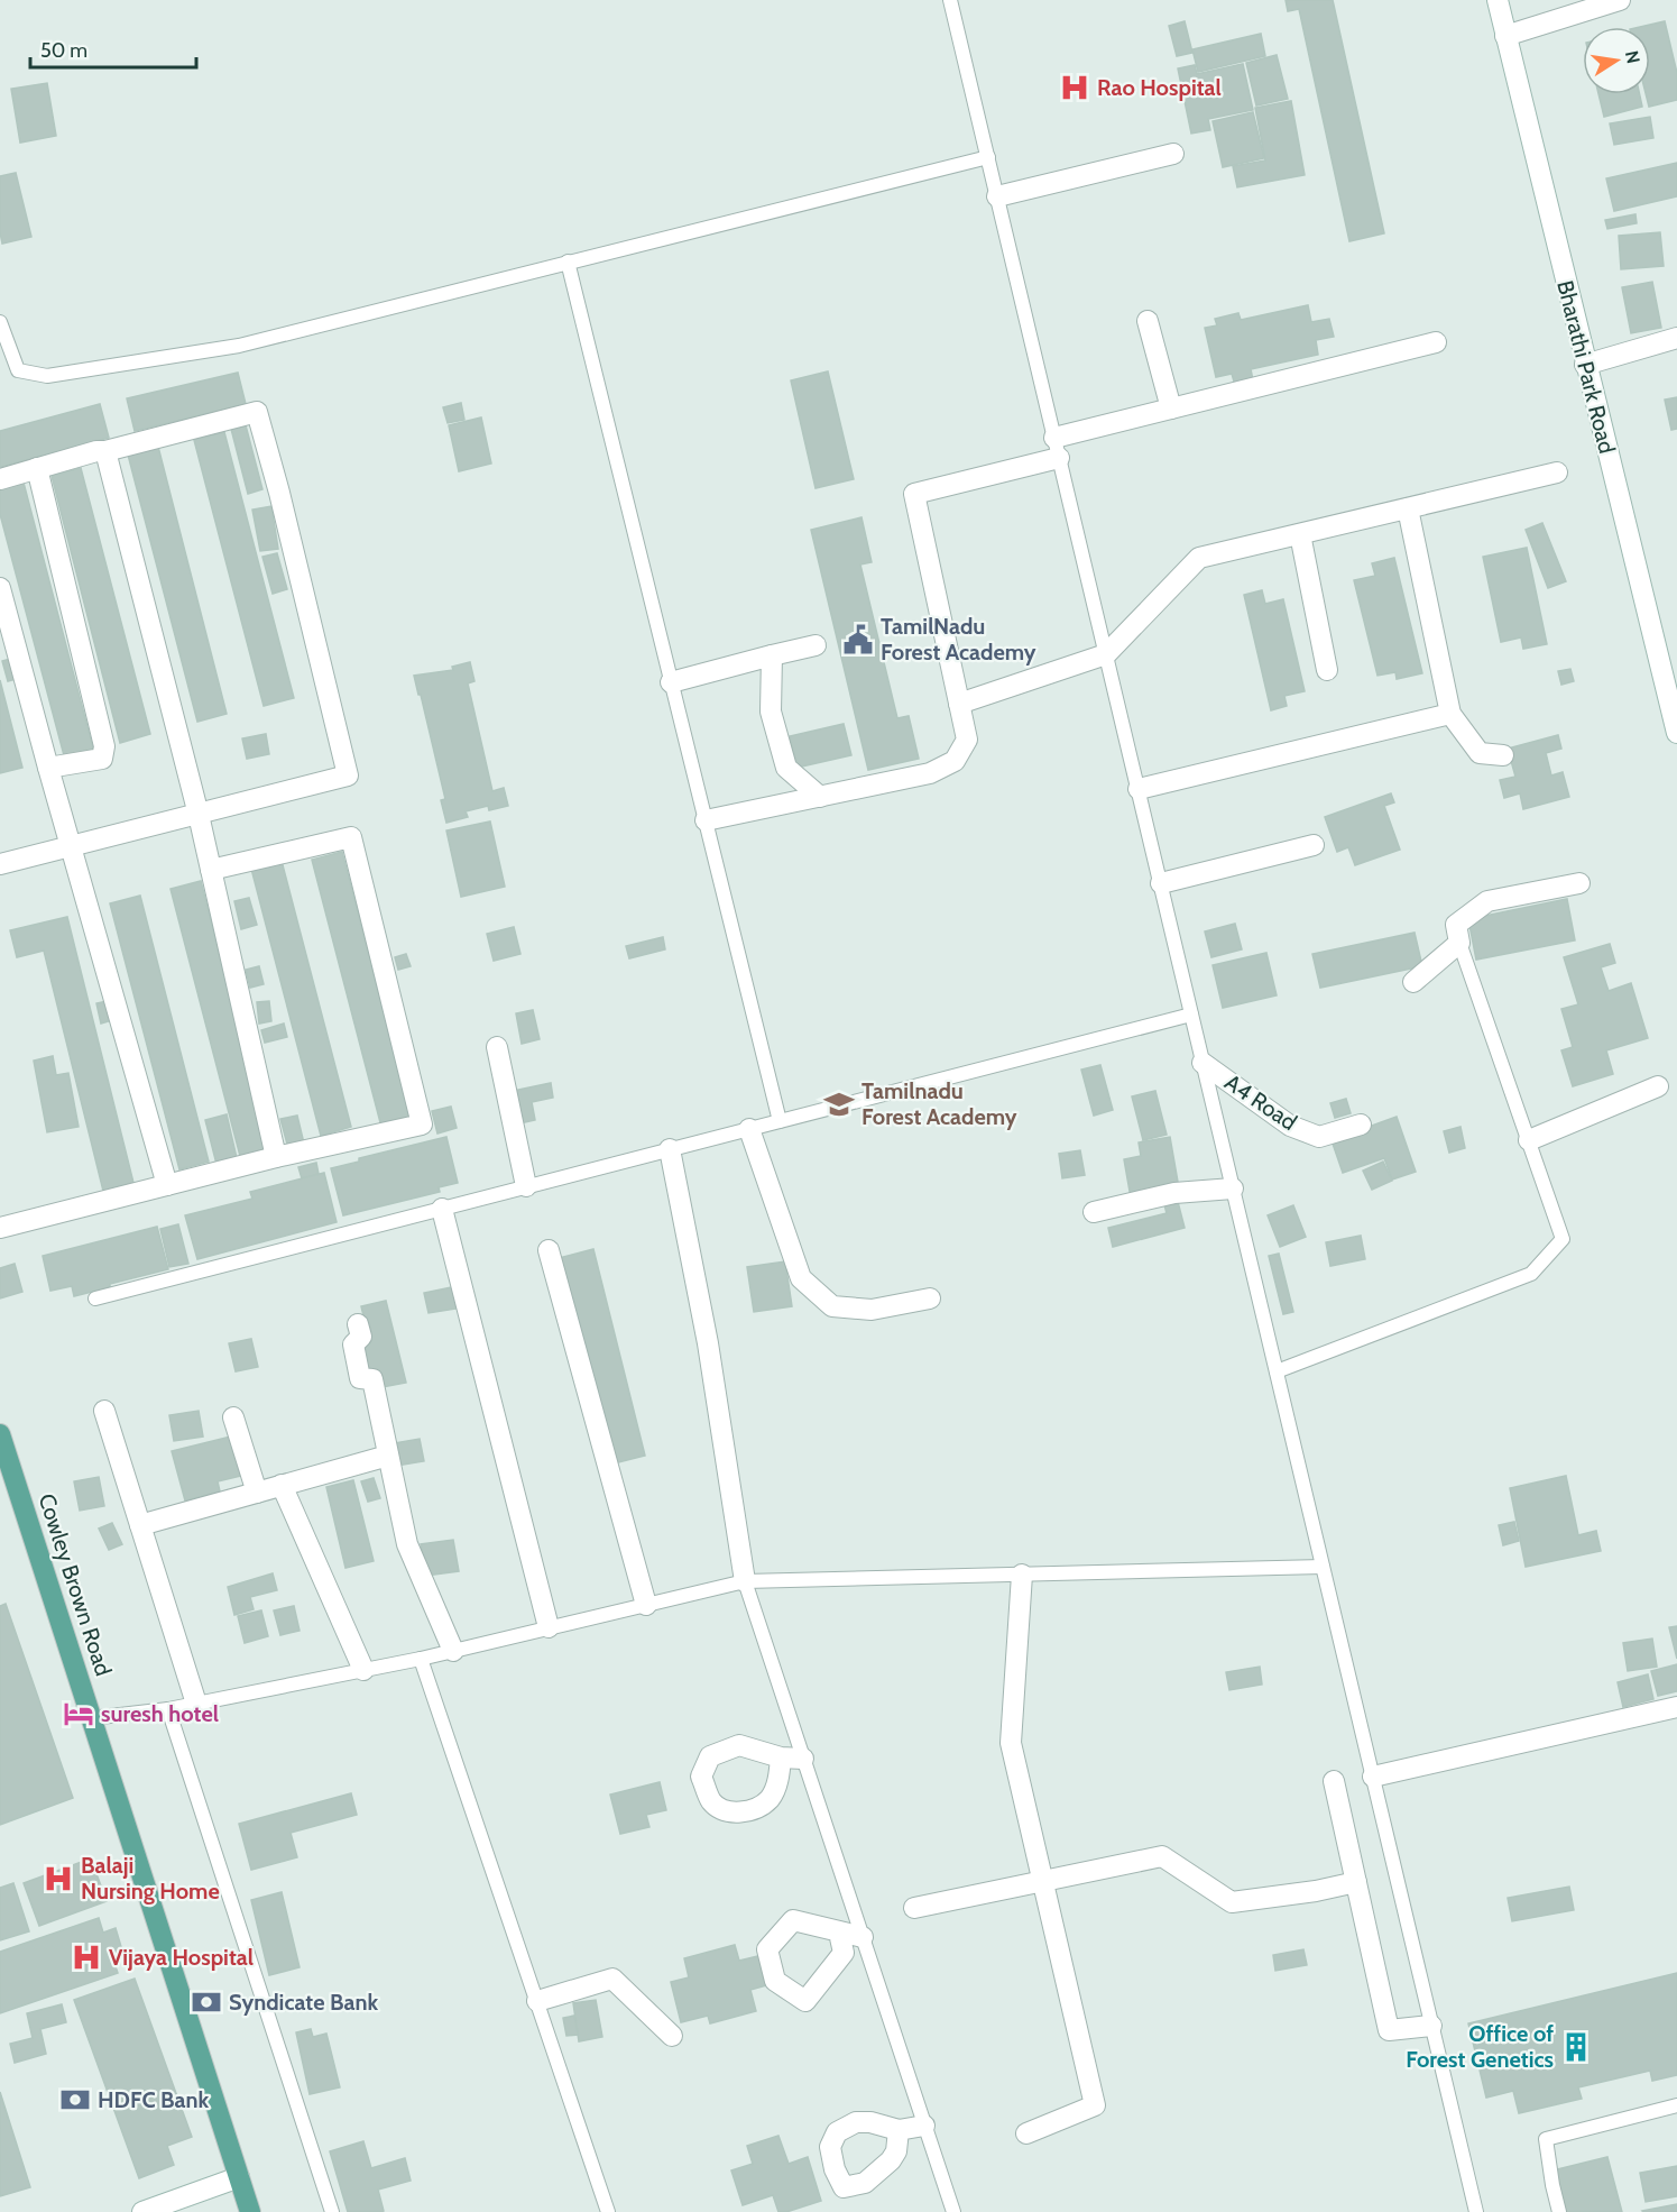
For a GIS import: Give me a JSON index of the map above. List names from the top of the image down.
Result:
{
  "streets": {
    "main road": ["Cowley Brown Road"],
    "street": ["Bharathi Park Road", "A4 Road"]
  },
  "places": {
    "hospital": ["Rao Hospital", "Balaji Nursing Home", "Vijaya Hospital"],
    "public building": ["TamilNadu Forest Academy"],
    "school or university": ["Tamilnadu Forest Academy"],
    "hotel": ["suresh hotel"],
    "bank": ["Syndicate Bank", "HDFC Bank"],
    "building": ["Office of Forest Genetics"]
  },
  "scale_bar": "50 m",
  "north": "right"
}
